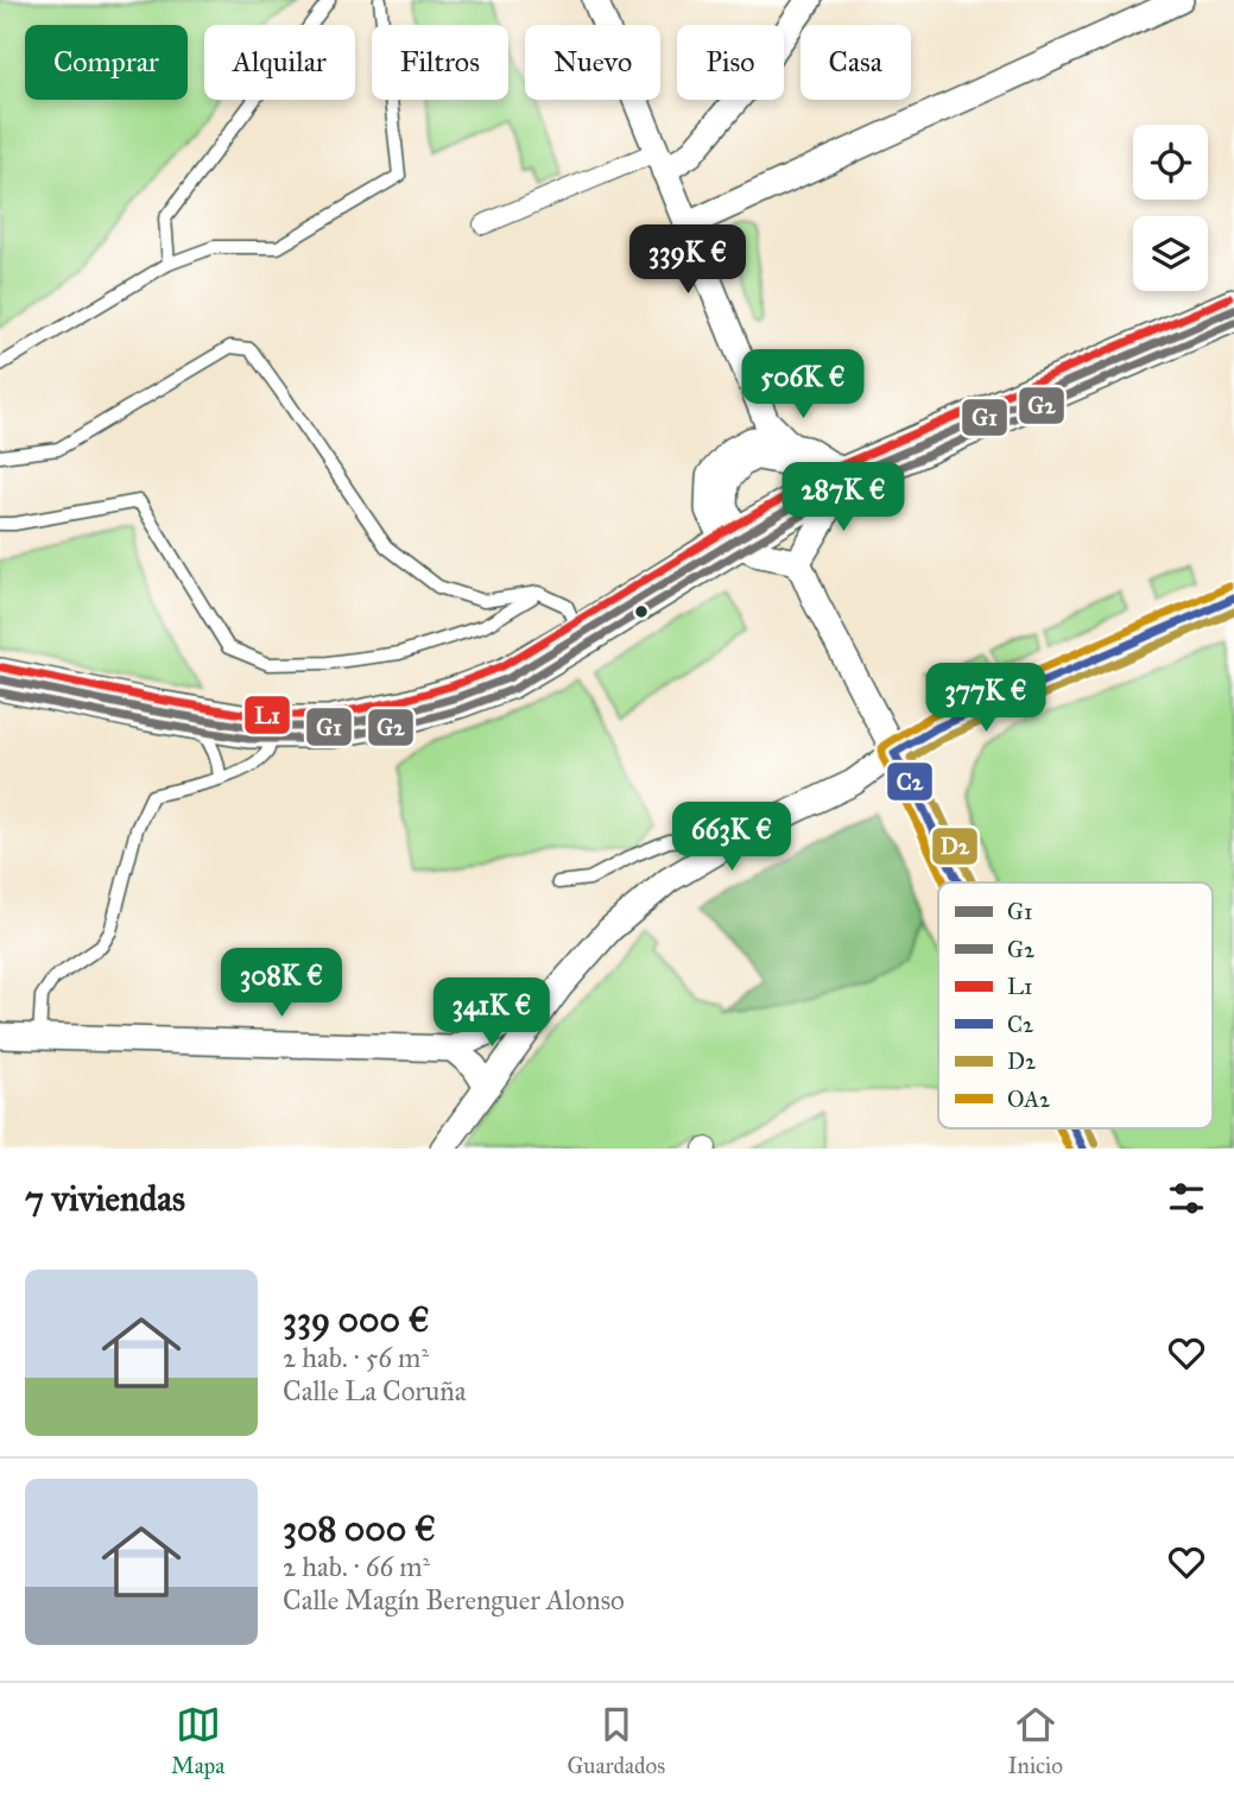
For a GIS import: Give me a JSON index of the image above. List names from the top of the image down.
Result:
{
  "lines": [
    "transit line L1",
    "transit line G1",
    "transit line G2",
    "transit line OA2",
    "transit line C2",
    "transit line D2"
  ],
  "legend": [
    "G1",
    "G2",
    "L1",
    "C2",
    "D2",
    "OA2"
  ],
  "page": {
    "chip": [
      "Comprar",
      "Alquilar",
      "Filtros",
      "Nuevo",
      "Piso",
      "Casa"
    ],
    "price": [
      "339K €",
      "506K €",
      "287K €",
      "377K €",
      "663K €",
      "308K €",
      "341K €"
    ],
    "heading": "7 viviendas",
    "list": [
      {
        "name": "339 000 €",
        "note": "2 hab. · 56 m² · Calle La Coruña"
      },
      {
        "name": "308 000 €",
        "note": "2 hab. · 66 m² · Calle Magín Berenguer Alonso"
      }
    ],
    "tabs": ["Mapa", "Guardados", "Inicio"]
  }
}
